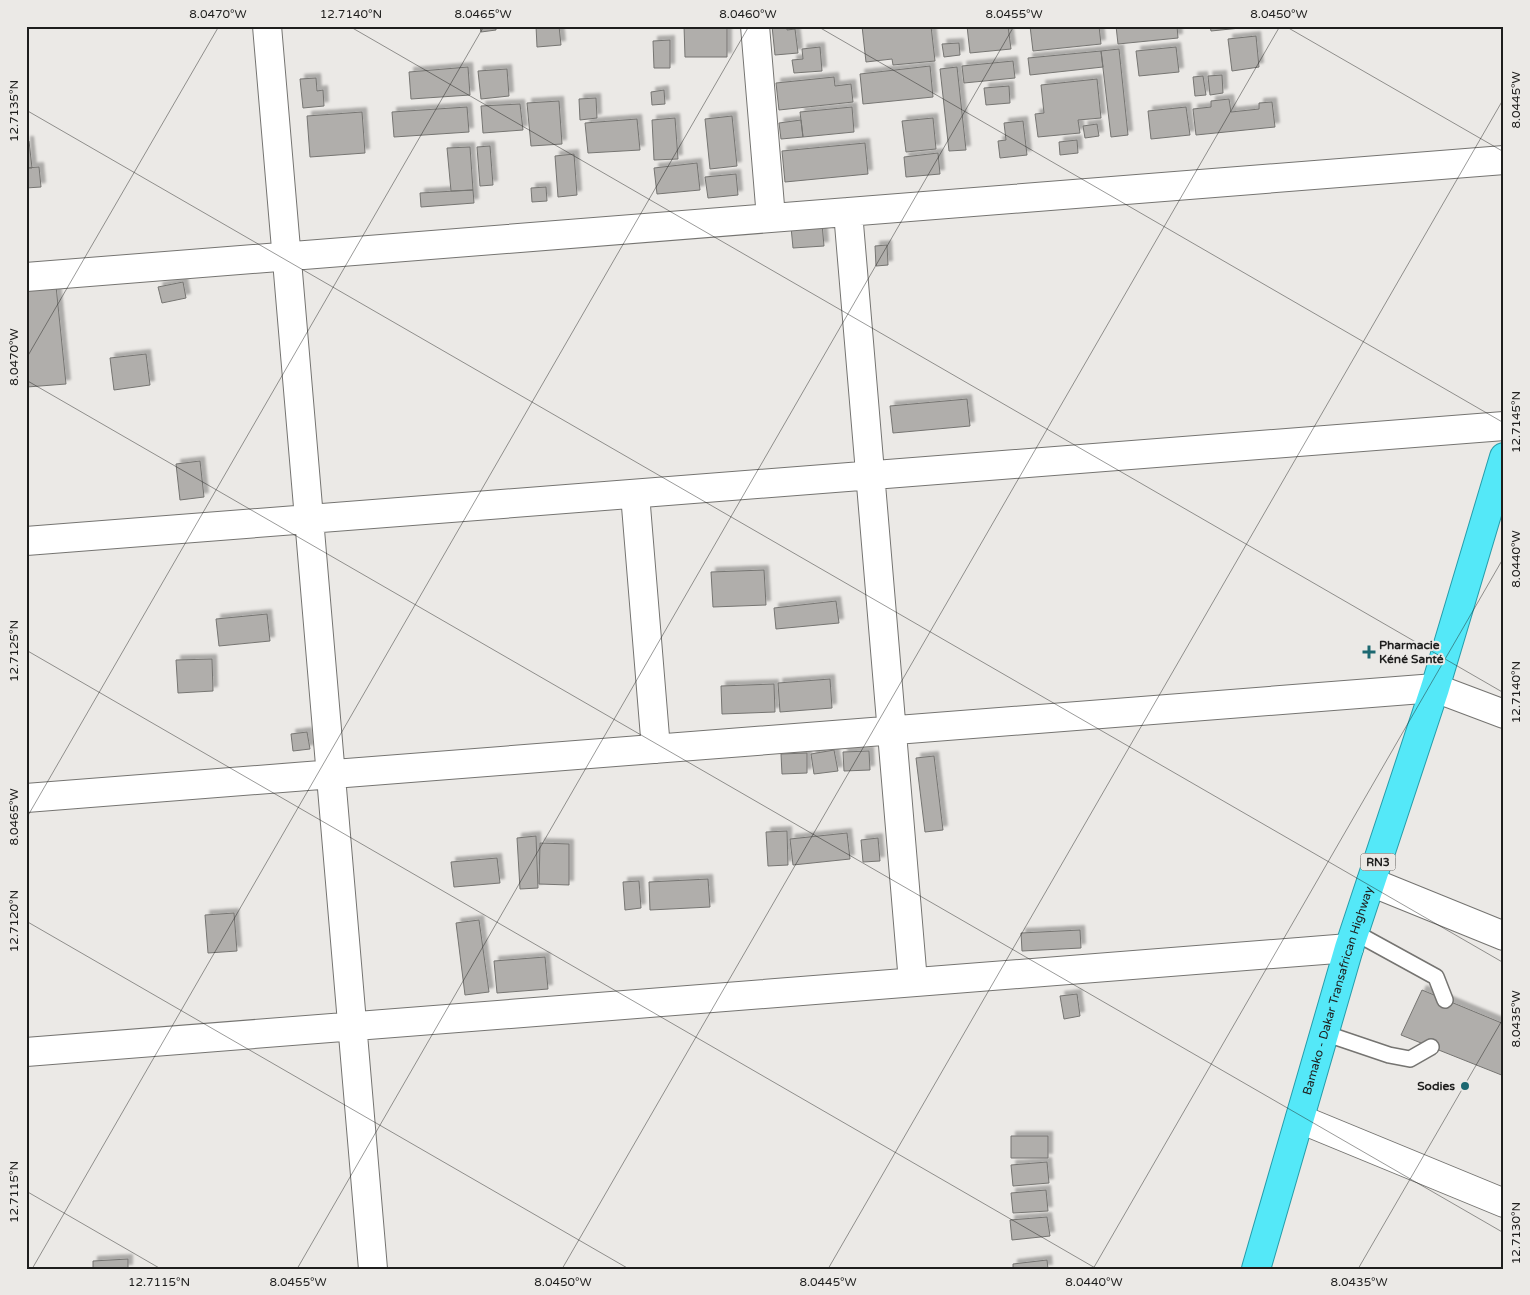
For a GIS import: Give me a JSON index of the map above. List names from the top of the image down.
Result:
{
  "streets": {
    "highway": ["RN3", "Bamako - Dakar Transafrican Highway"]
  },
  "places": {
    "health": ["Pharmacie Kéné Santé"],
    "other": ["Sodies"]
  },
  "coordinates": [
    "8.0470°W",
    "12.7140°N",
    "8.0465°W",
    "8.0460°W",
    "8.0455°W",
    "8.0450°W",
    "8.0445°W",
    "12.7135°N",
    "12.7145°N",
    "8.0440°W",
    "12.7125°N",
    "12.7120°N",
    "8.0435°W",
    "12.7115°N",
    "12.7130°N"
  ]
}
